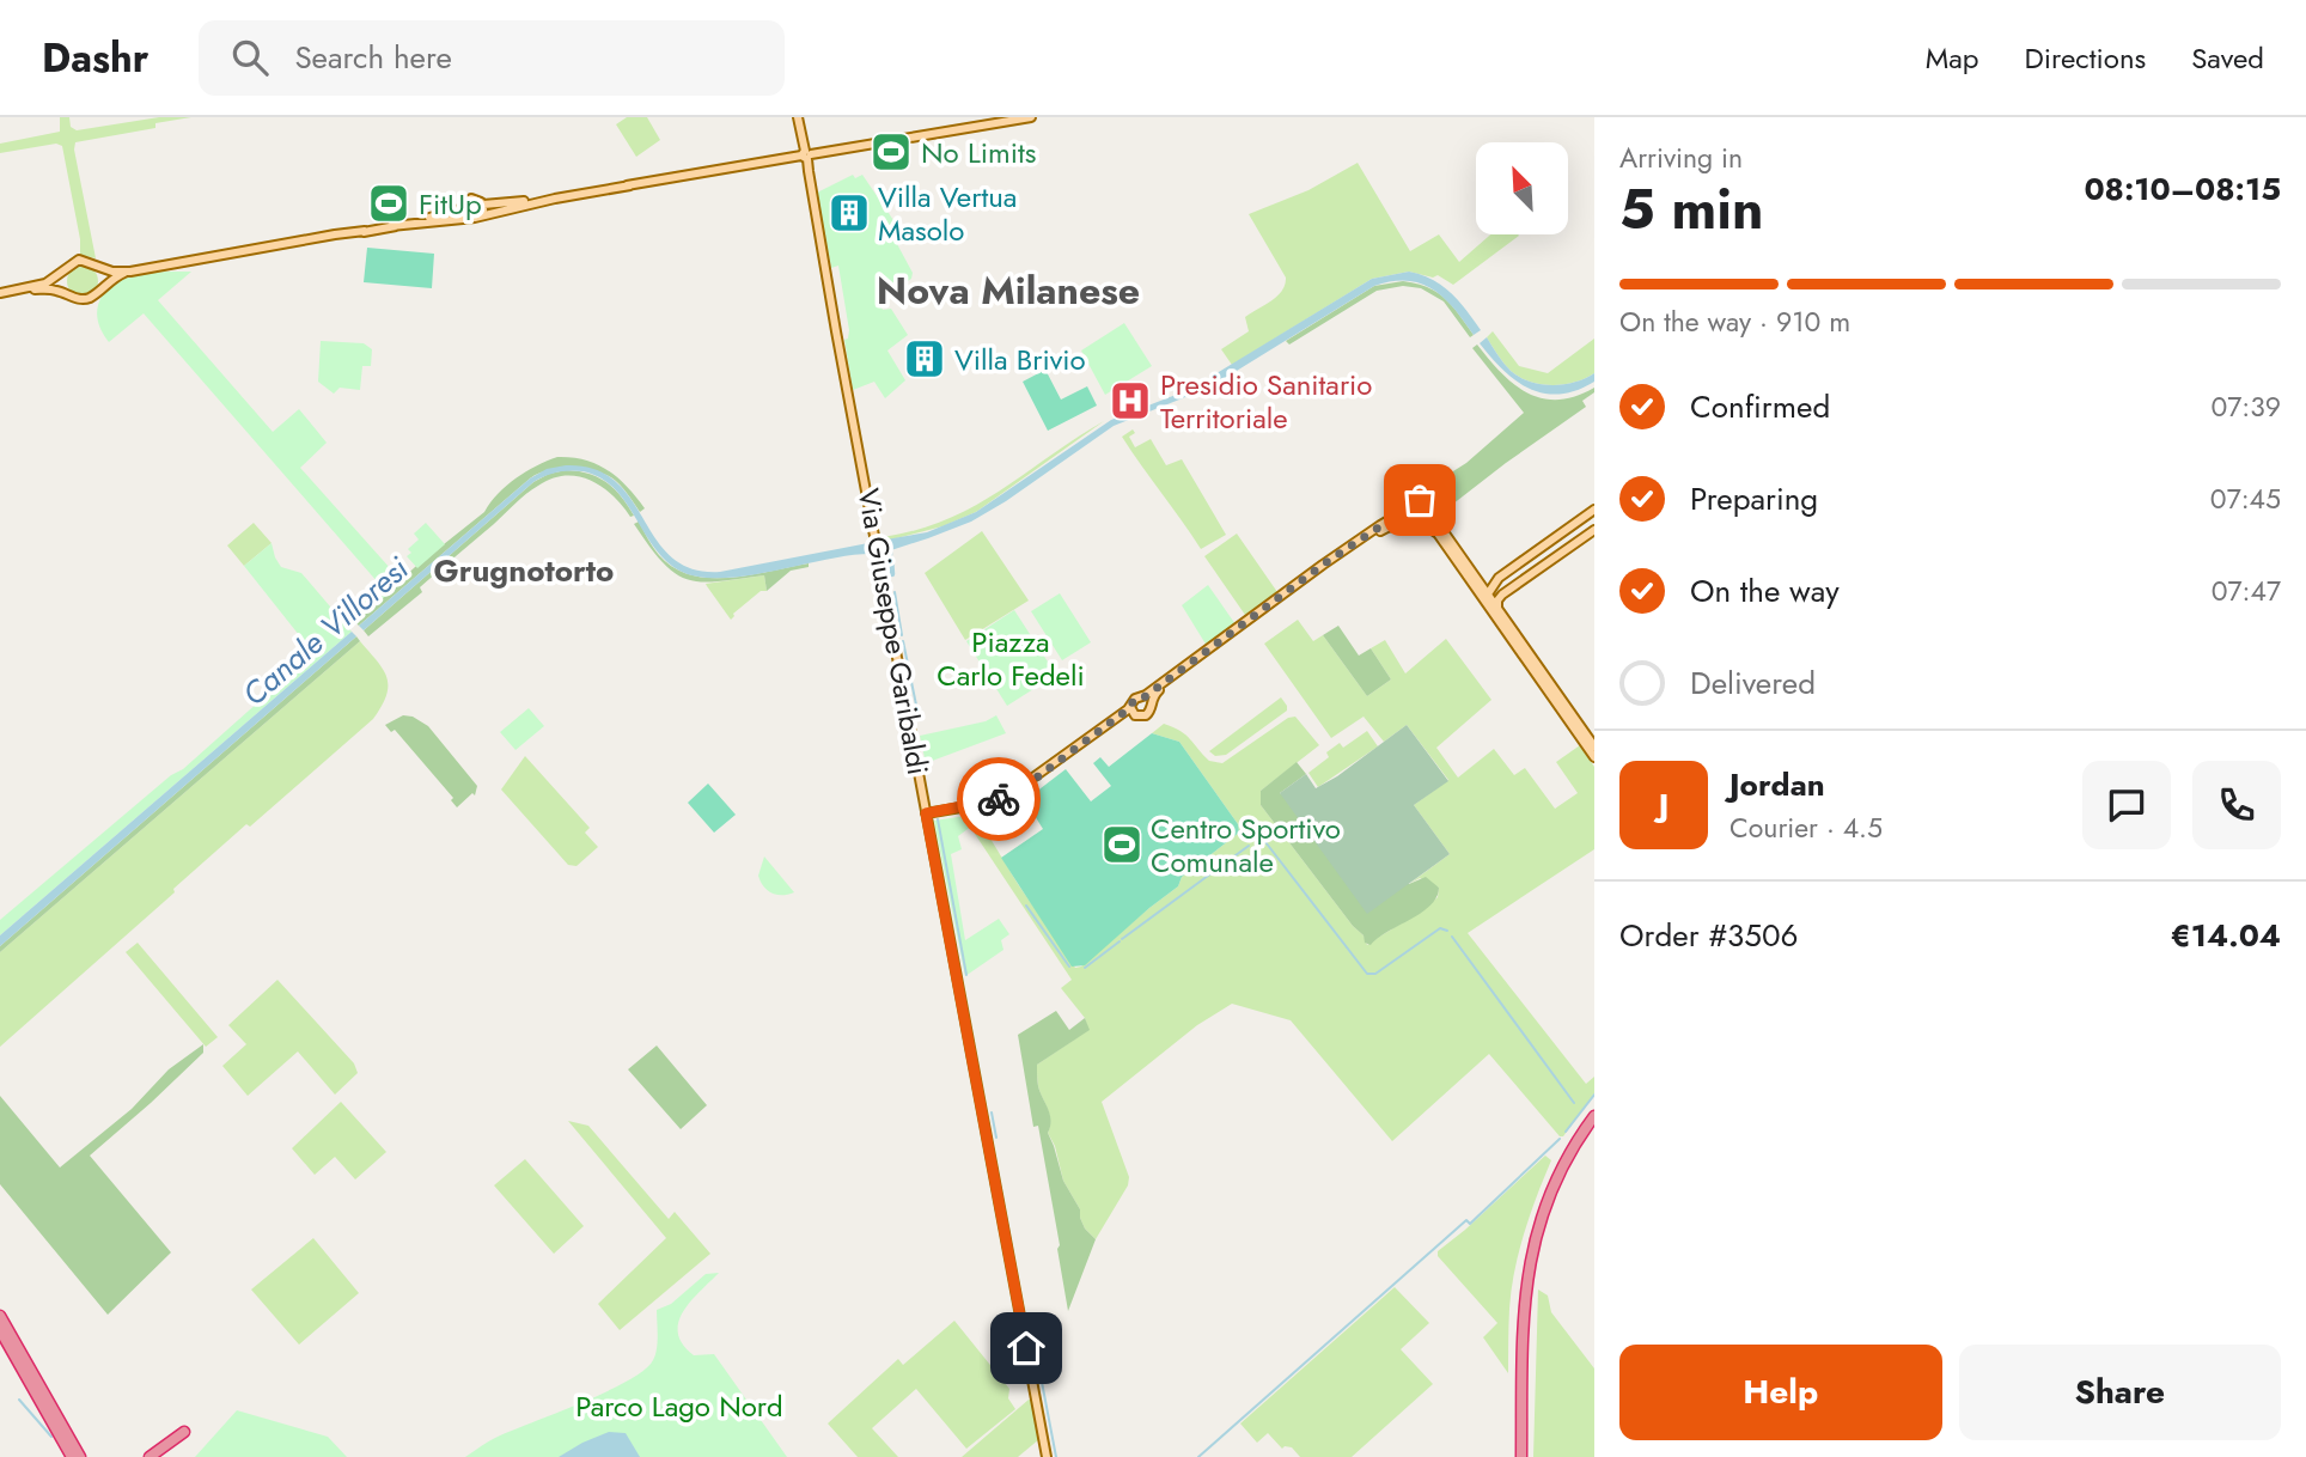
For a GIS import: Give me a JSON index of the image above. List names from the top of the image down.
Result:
{
  "streets": {
    "main road": ["Via Giuseppe Garibaldi"]
  },
  "districts": ["Nova Milanese", "Grugnotorto"],
  "water": ["Canale Villoresi"],
  "parks": ["Piazza Carlo Fedeli", "Parco Lago Nord"],
  "places": {
    "sports": ["No Limits", "FitUp", "Centro Sportivo Comunale"],
    "building": ["Villa Vertua Masolo", "Villa Brivio"],
    "hospital": ["Presidio Sanitario Territoriale"]
  },
  "north": "top left",
  "page": {
    "header": "Dashr",
    "search": "Search here",
    "nav": ["Map", "Directions", "Saved"],
    "heading": ["5 min", "Arriving in", "08:10–08:15"],
    "panel": [
      "Jordan",
      "Courier · 4.5",
      "Order #3506",
      "€14.04"
    ],
    "bar": "On the way · 910 m",
    "list": [
      ["Confirmed", "07:39"],
      ["Preparing", "07:45"],
      ["On the way", "07:47"],
      "Delivered"
    ],
    "round": "J",
    "buttons": ["Help", "Share"]
  }
}
